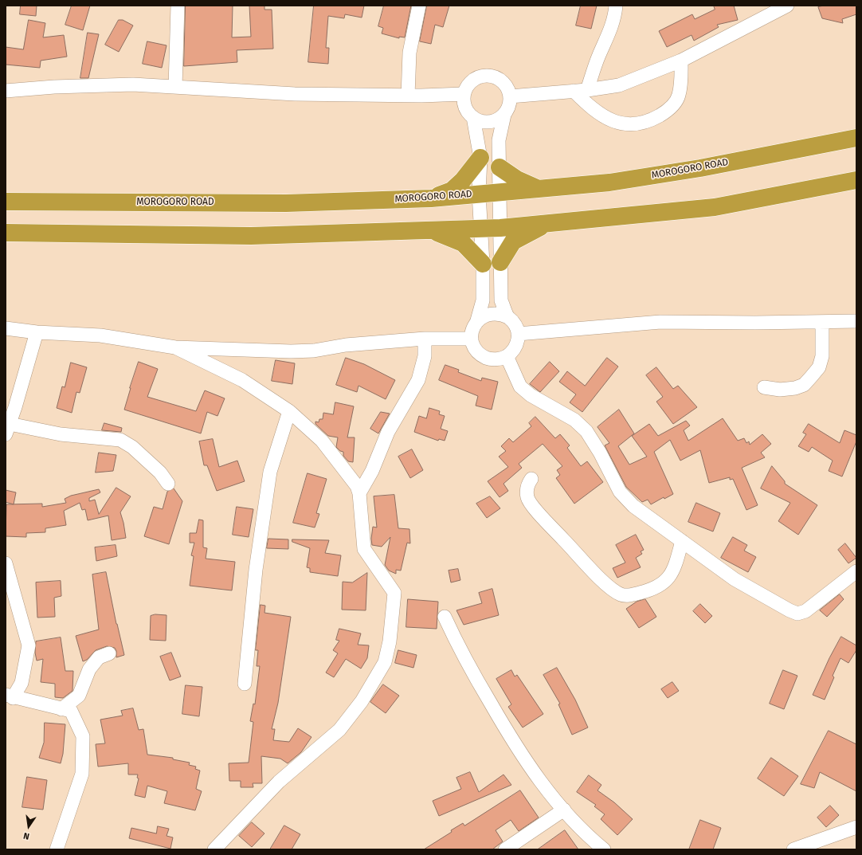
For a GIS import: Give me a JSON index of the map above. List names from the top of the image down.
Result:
{
  "streets": {
    "highway": ["MOROGORO ROAD"]
  },
  "north": "bottom"
}
